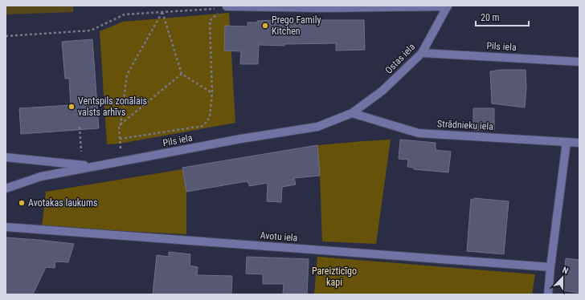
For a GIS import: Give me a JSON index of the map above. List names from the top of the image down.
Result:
{
  "streets": {
    "street": [
      "Pils iela",
      "Ostas iela",
      "Strādnieku iela",
      "Avotu iela"
    ]
  },
  "crossings": [
    ["Pils iela", "Ostas iela"],
    ["Pils iela", "Strādnieku iela"],
    ["Ostas iela", "Strādnieku iela"]
  ],
  "parks": ["Pareizticīgo kapi"],
  "places": ["Prego Family Kitchen", "Ventspils zonālais valsts arhīvs", "Avotakas laukums"],
  "scale_bar": "20 m",
  "north": "top"
}
